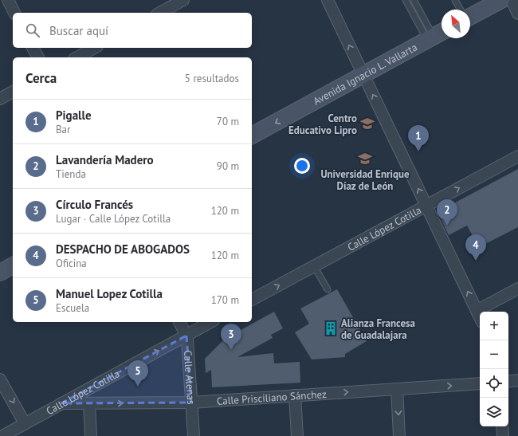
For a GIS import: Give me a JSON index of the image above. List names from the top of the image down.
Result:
{
  "streets": {
    "main road": ["Avenida Ignacio L. Vallarta"],
    "street": ["Calle López Cotilla", "Calle Atenas", "Calle Prisciliano Sánchez"]
  },
  "crossings": [
    ["Calle López Cotilla", "Calle Atenas"],
    ["Calle López Cotilla", "Calle Prisciliano Sánchez"],
    ["Calle Atenas", "Calle Prisciliano Sánchez"]
  ],
  "one_way": ["Avenida Ignacio L. Vallarta", "Calle López Cotilla", "Calle Prisciliano Sánchez"],
  "places": {
    "school or university": ["Centro Educativo Lipro", "Universidad Enrique Díaz de León"],
    "building": ["Alianza Francesa de Guadalajara"]
  },
  "north": "top left",
  "page": {
    "search": "Buscar aquí",
    "heading": ["Cerca", "5 resultados"],
    "list": [
      {
        "mark": "1",
        "name": "Pigalle",
        "note": "Bar",
        "value": "70 m"
      },
      {
        "mark": "2",
        "name": "Lavandería Madero",
        "note": "Tienda",
        "value": "90 m"
      },
      {
        "mark": "3",
        "name": "Círculo Francés",
        "note": "Lugar · Calle López Cotilla",
        "value": "120 m"
      },
      {
        "mark": "4",
        "name": "DESPACHO DE ABOGADOS",
        "note": "Oficina",
        "value": "120 m"
      },
      {
        "mark": "5",
        "name": "Manuel Lopez Cotilla",
        "note": "Escuela",
        "value": "170 m"
      }
    ],
    "pins": [
      "1",
      "2",
      "4",
      "3",
      "5"
    ],
    "map_buttons": ["+", "−"]
  }
}
